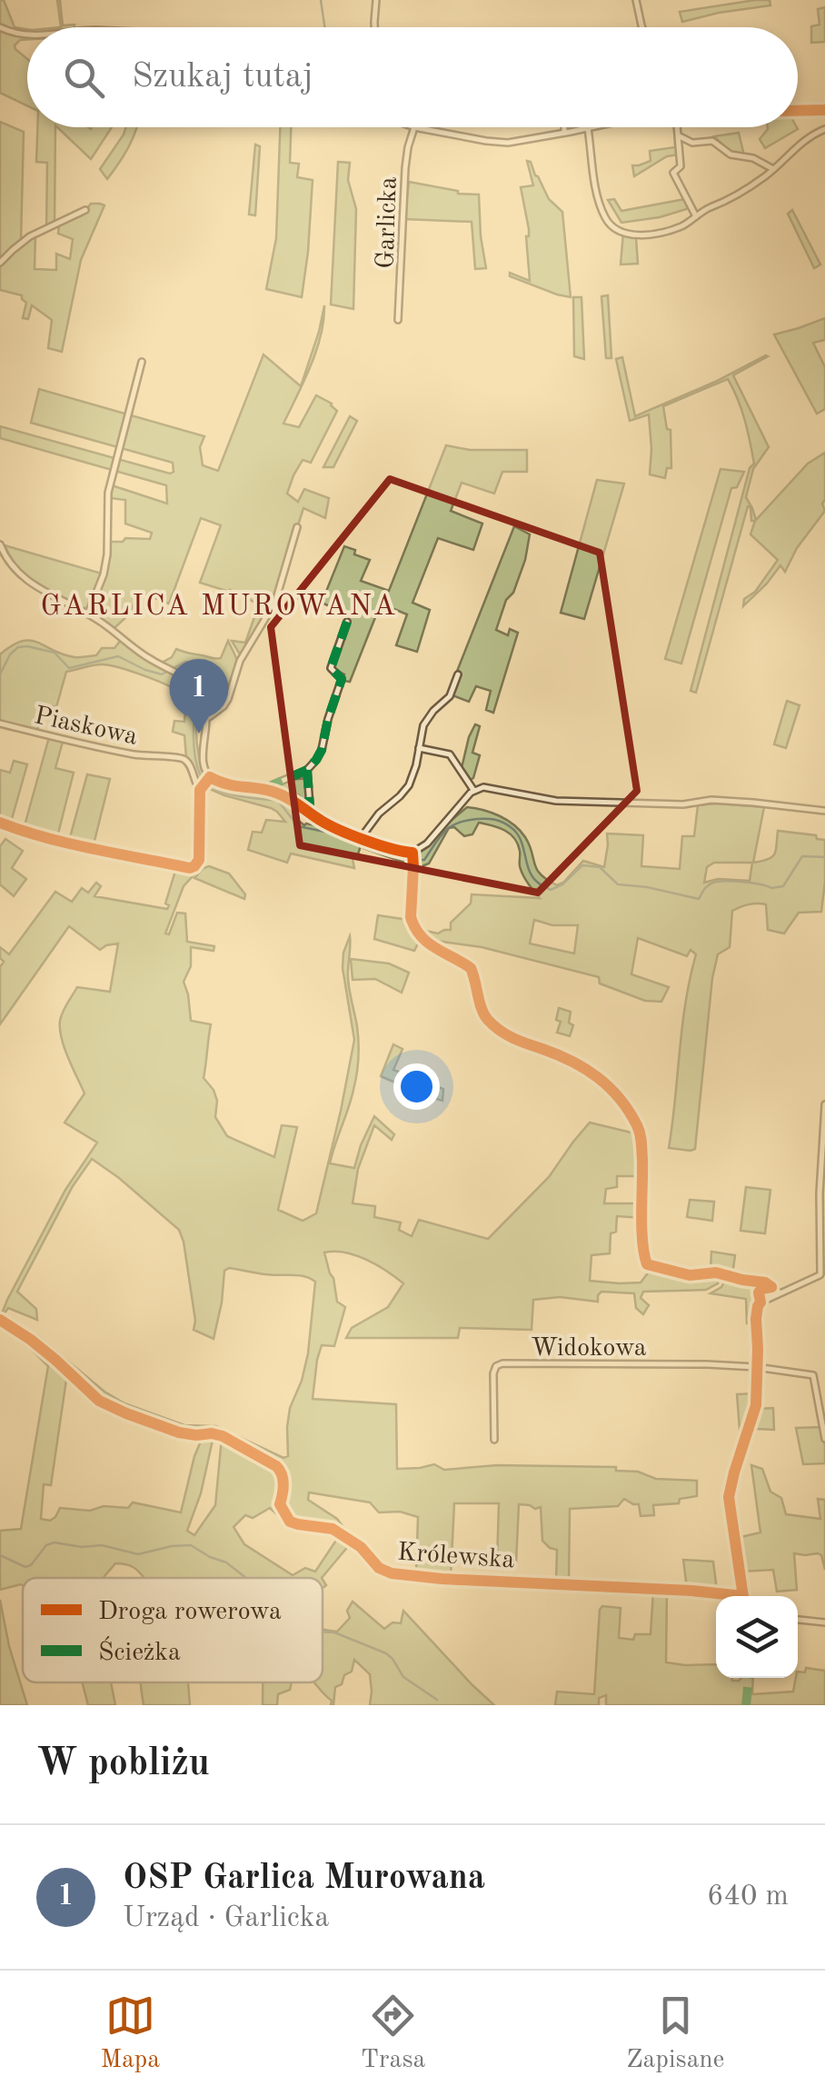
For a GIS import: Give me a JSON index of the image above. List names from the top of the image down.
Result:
{
  "streets": {
    "street": [
      "Garlicka",
      "Piaskowa",
      "Widokowa",
      "Królewska"
    ]
  },
  "districts": ["GARLICA MUROWANA"],
  "legend": ["Droga rowerowa", "Ścieżka"],
  "page": {
    "search": "Szukaj tutaj",
    "pins": "1",
    "heading": "W pobliżu",
    "list": [
      {
        "mark": "1",
        "name": "OSP Garlica Murowana",
        "note": "Urząd · Garlicka",
        "value": "640 m"
      }
    ],
    "nav": ["Mapa", "Trasa", "Zapisane"]
  }
}
